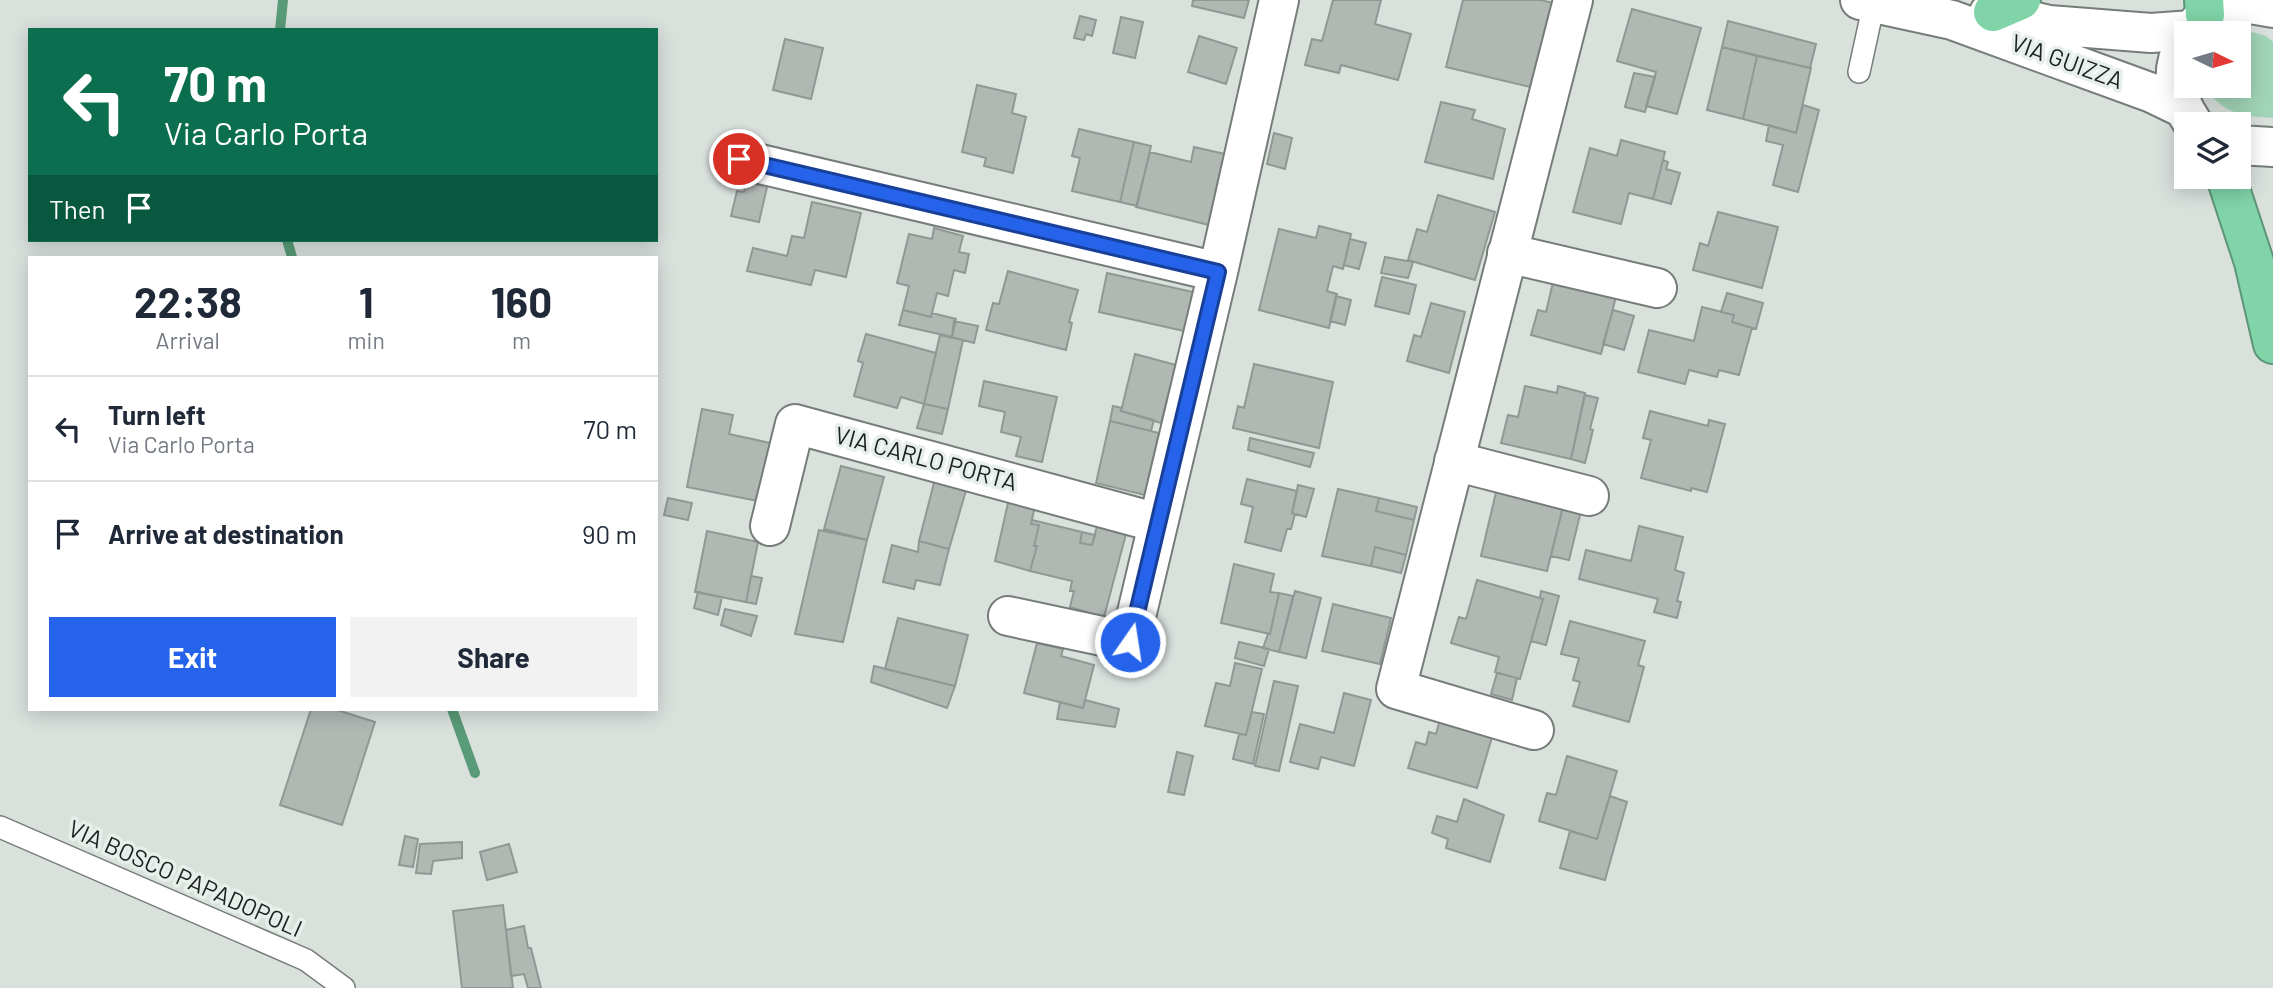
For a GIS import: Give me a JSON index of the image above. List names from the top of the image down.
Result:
{
  "streets": {
    "street": ["VIA GUIZZA", "VIA CARLO PORTA"],
    "lane": ["VIA BOSCO PAPADOPOLI"]
  },
  "north": "right",
  "page": {
    "turn": ["70 m", "Via Carlo Porta"],
    "then": "Then",
    "eta": [
      "22:38",
      "Arrival",
      "1",
      "min",
      "160",
      "m"
    ],
    "list": [
      {
        "name": "Turn left",
        "note": "Via Carlo Porta",
        "value": "70 m"
      },
      {
        "name": "Arrive at destination",
        "value": "90 m"
      }
    ],
    "buttons": ["Exit", "Share"]
  }
}
